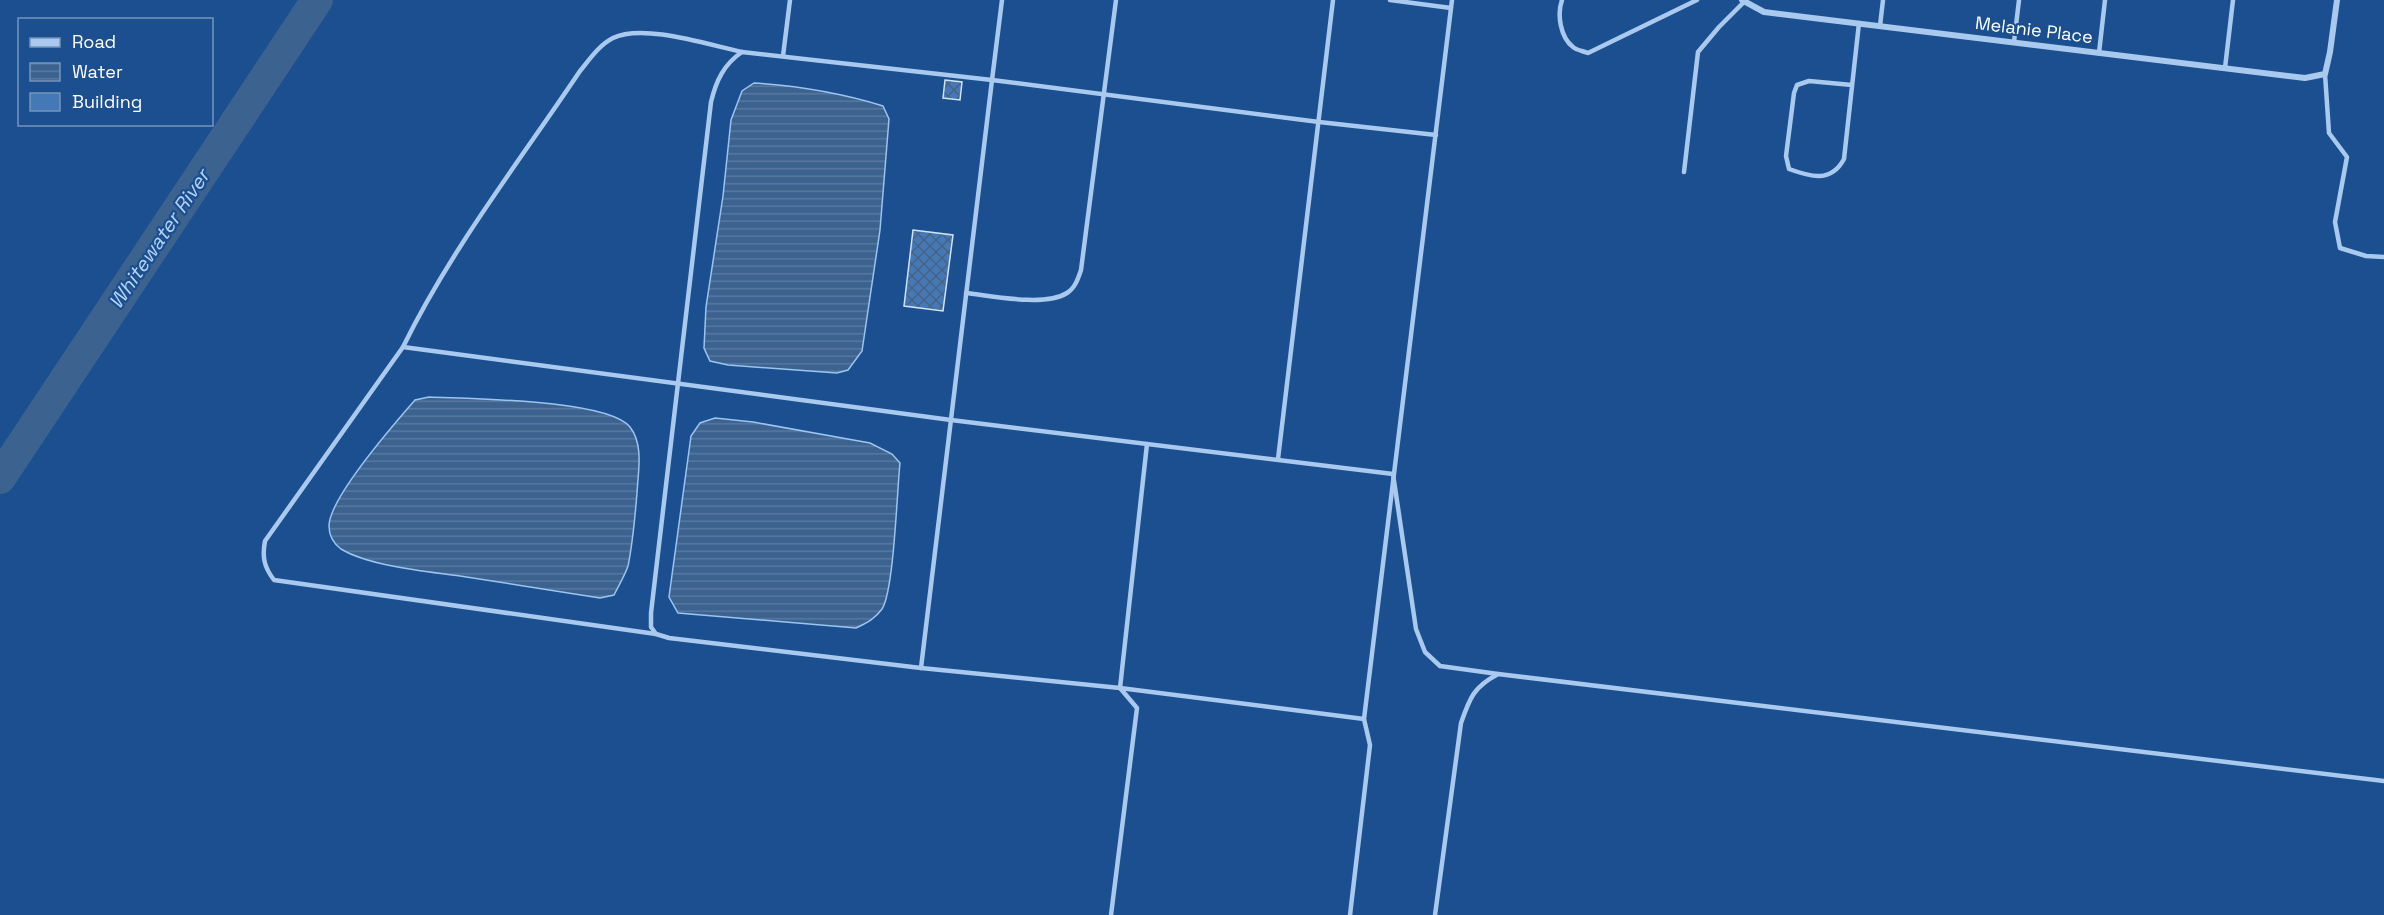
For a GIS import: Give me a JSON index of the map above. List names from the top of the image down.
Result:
{
  "streets": {
    "street": ["Melanie Place"]
  },
  "water": ["Whitewater River"],
  "legend": ["Road", "Water", "Building"]
}
